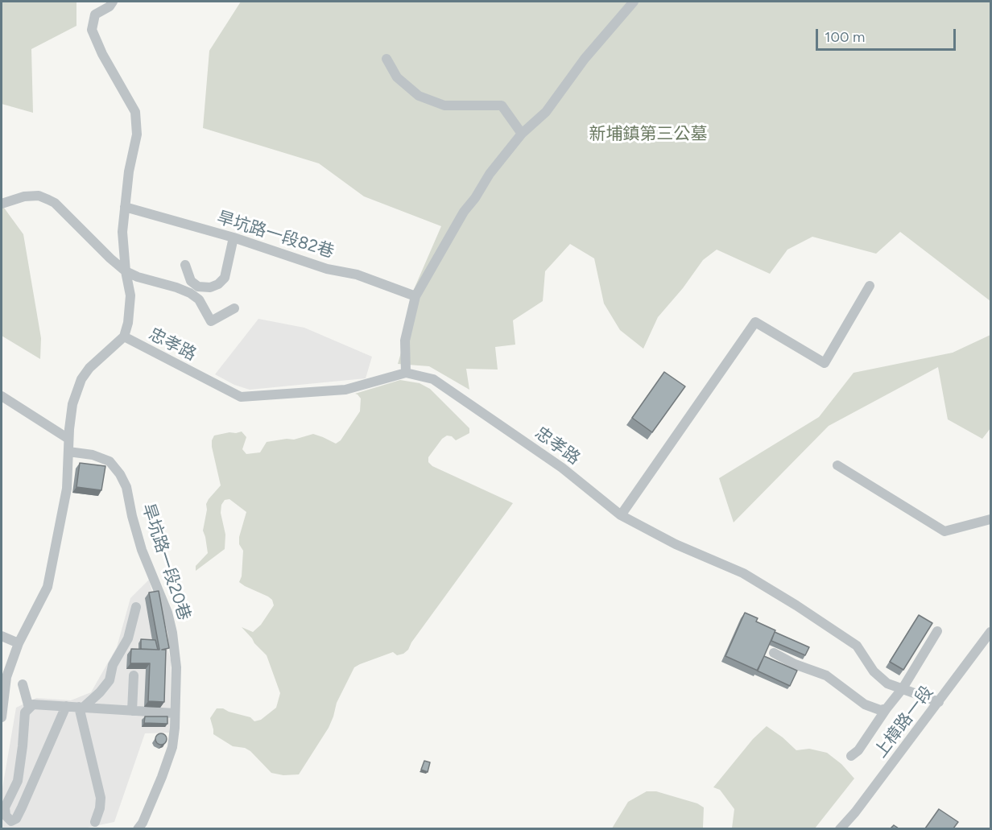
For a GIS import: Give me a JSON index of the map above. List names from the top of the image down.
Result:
{
  "streets": {
    "street": [
      "旱坑路一段82巷",
      "忠孝路",
      "旱坑路一段20巷",
      "上樟路一段"
    ]
  },
  "crossings": [
    ["忠孝路", "上樟路一段"]
  ],
  "parks": ["新埔鎮第三公墓"],
  "scale_bar": "100 m"
}
